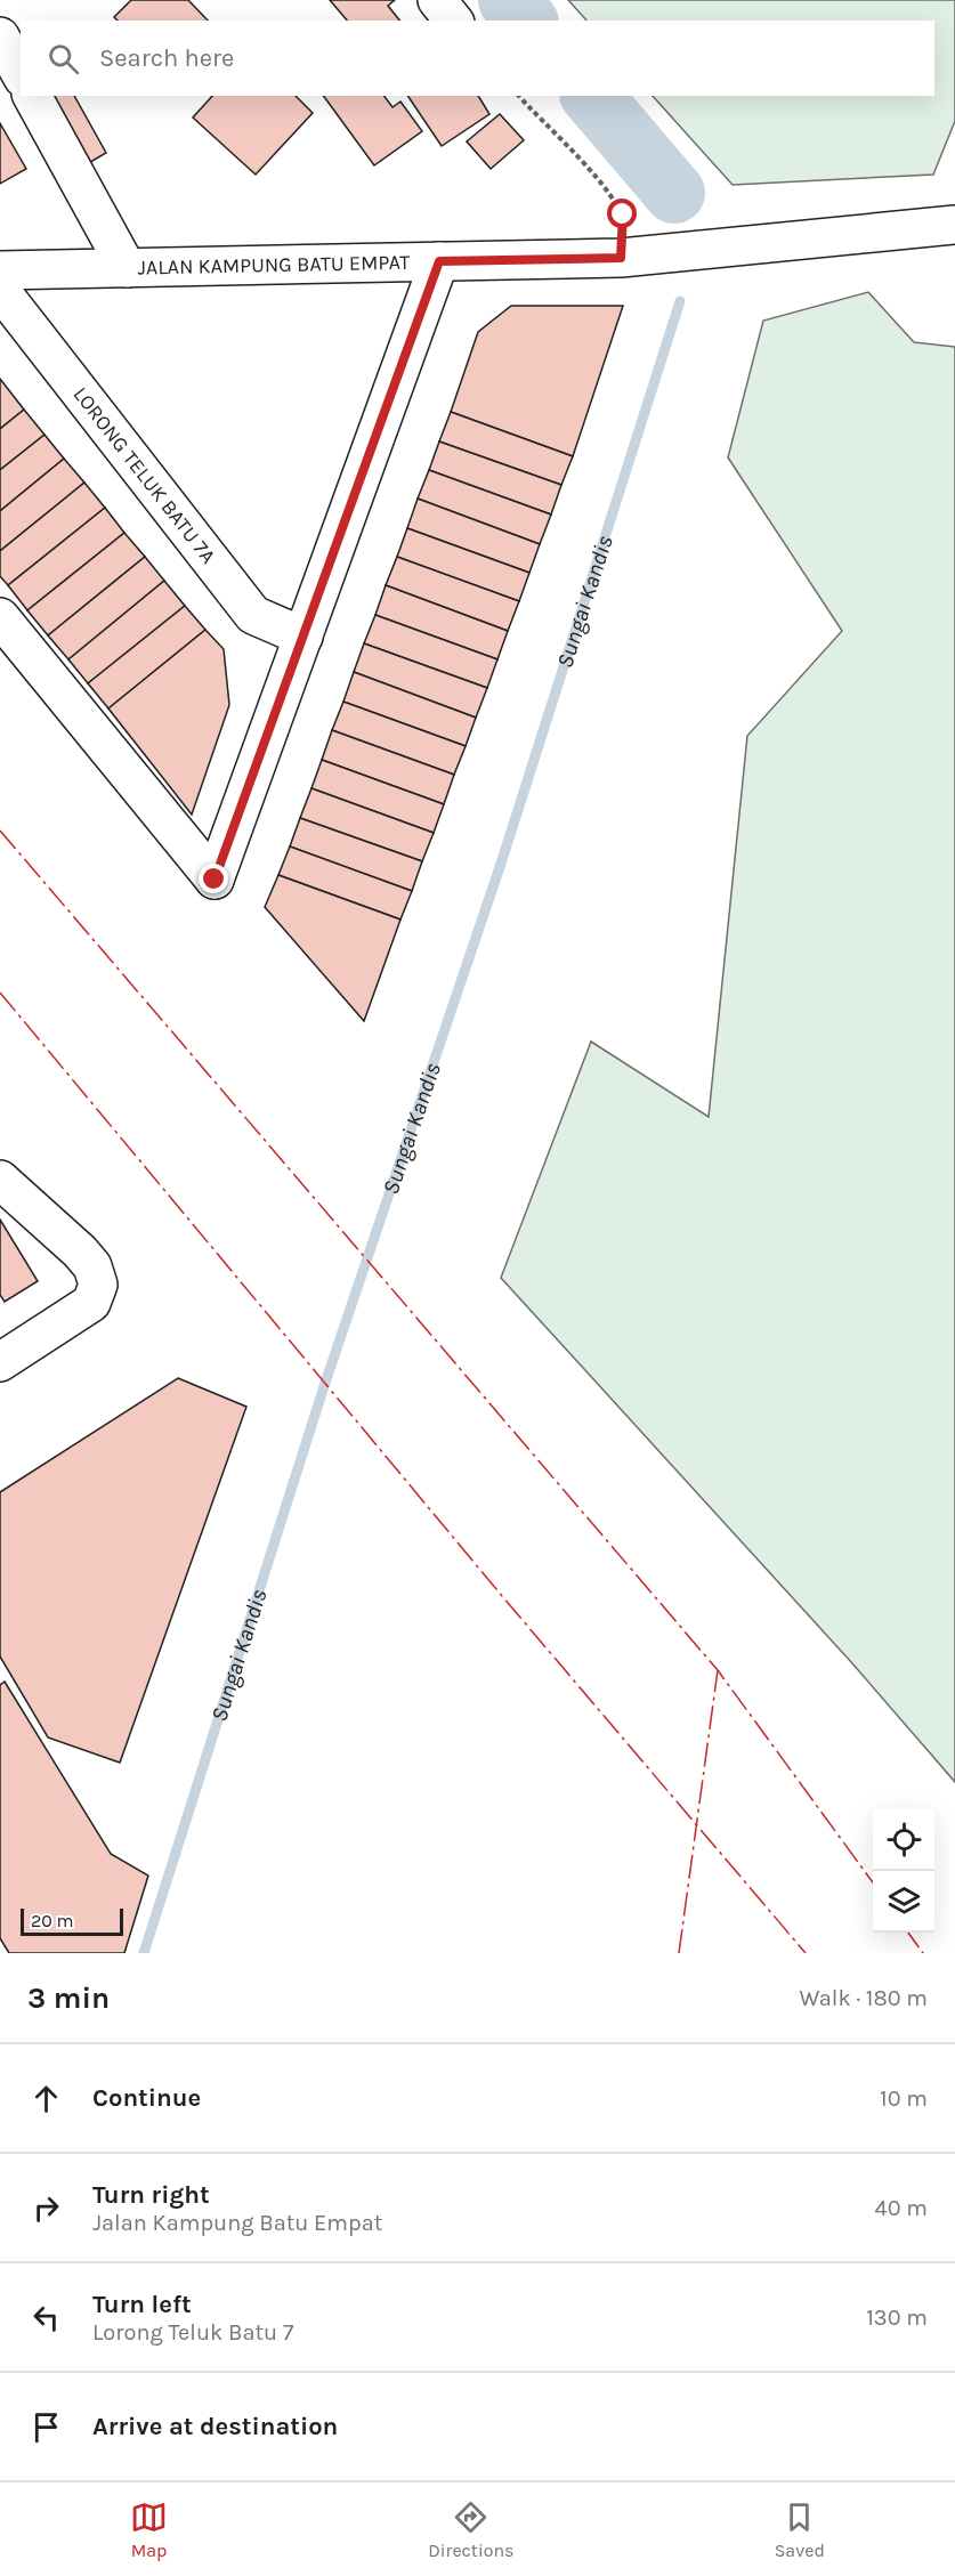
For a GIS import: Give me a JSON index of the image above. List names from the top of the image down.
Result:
{
  "streets": {
    "street": ["JALAN KAMPUNG BATU EMPAT", "LORONG TELUK BATU 7A"]
  },
  "water": ["Sungai Kandis"],
  "scale_bar": "20 m",
  "page": {
    "search": "Search here",
    "scale": "20 m",
    "heading": ["3 min", "Walk · 180 m"],
    "list": [
      ["Continue", "10 m"],
      ["Turn right", "Jalan Kampung Batu Empat", "40 m"],
      ["Turn left", "Lorong Teluk Batu 7", "130 m"],
      "Arrive at destination"
    ],
    "nav": ["Map", "Directions", "Saved"]
  }
}
